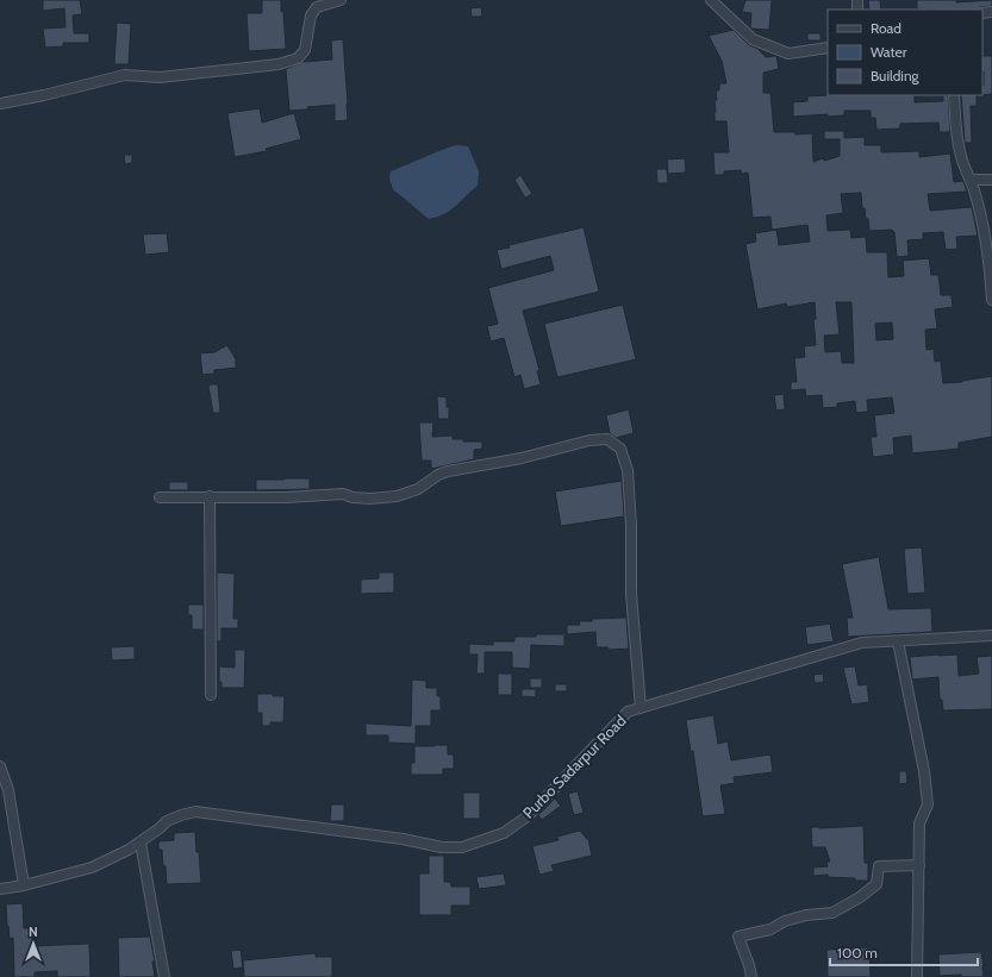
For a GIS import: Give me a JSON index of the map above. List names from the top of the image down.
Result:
{
  "streets": {
    "street": ["Purbo Sadarpur Road"]
  },
  "legend": ["Road", "Water", "Building"],
  "scale_bar": "100 m",
  "north": "top"
}
